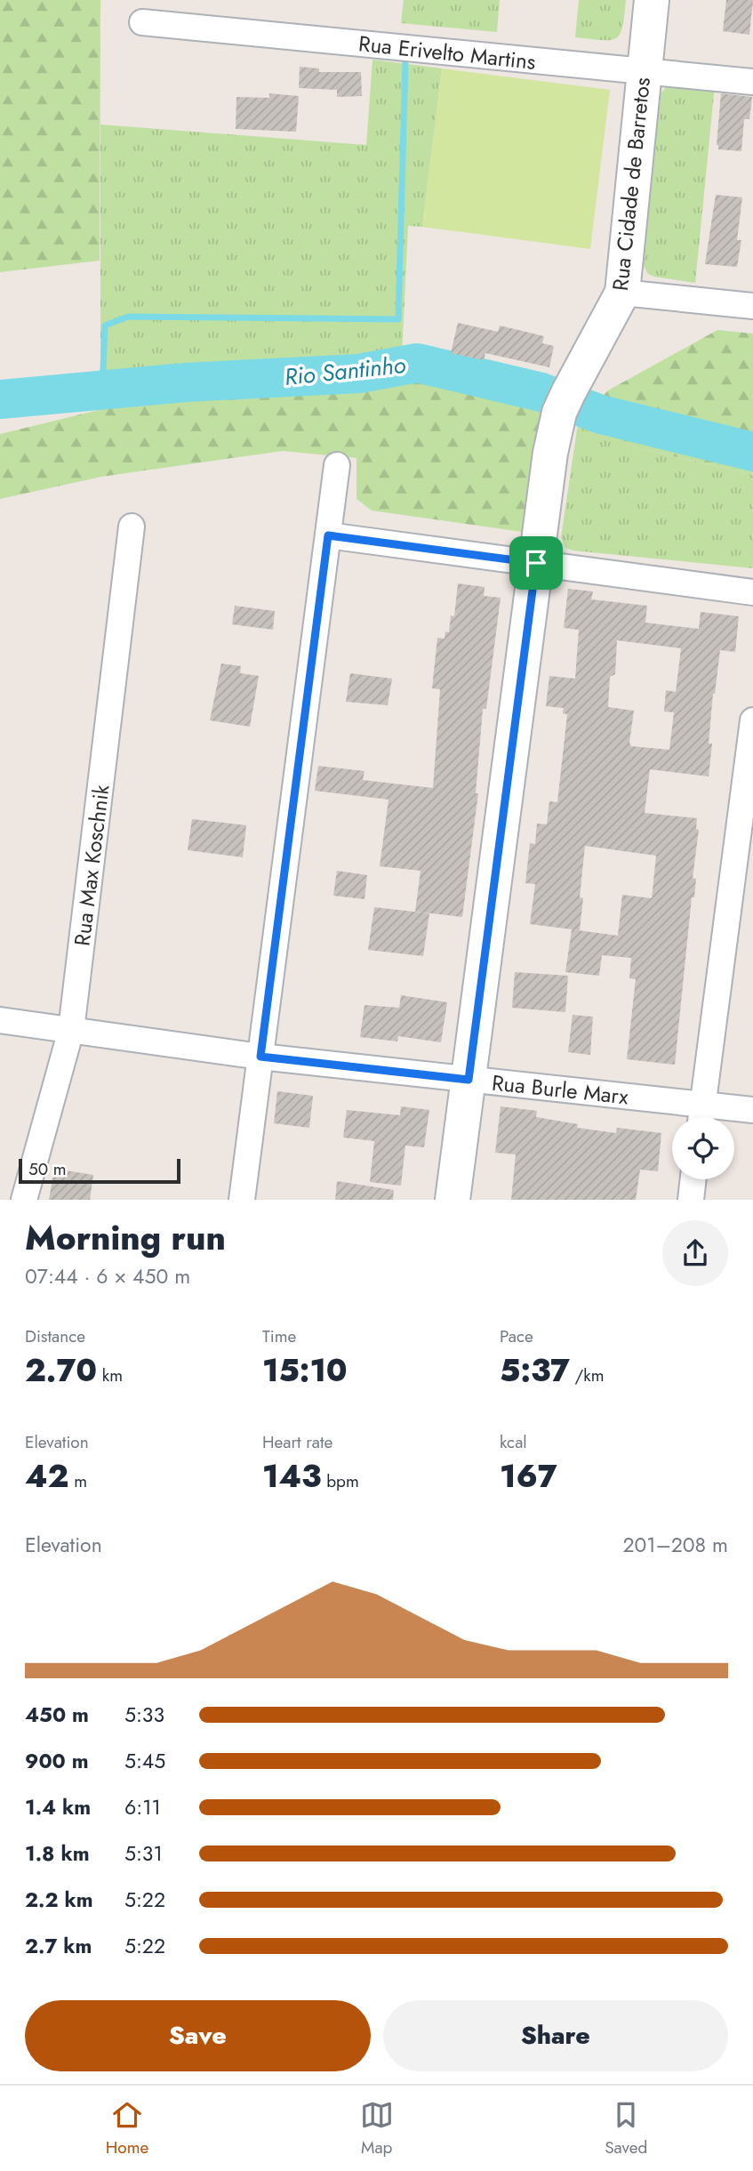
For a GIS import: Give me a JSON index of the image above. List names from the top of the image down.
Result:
{
  "streets": {
    "street": [
      "Rua Erivelto Martins",
      "Rua Cidade de Barretos",
      "Rua Max Koschnik",
      "Rua Burle Marx"
    ]
  },
  "crossings": [
    ["Rua Erivelto Martins", "Rua Cidade de Barretos"],
    ["Rua Cidade de Barretos", "Rua Burle Marx"],
    ["Rua Max Koschnik", "Rua Burle Marx"]
  ],
  "water": ["Rio Santinho"],
  "scale_bar": "50 m",
  "page": {
    "scale": "50 m",
    "heading": ["Morning run", "07:44 · 6 × 450 m"],
    "stats": [
      ["Distance", "2.70 km"],
      ["Time", "15:10"],
      ["Pace", "5:37 /km"],
      ["Elevation", "42 m"],
      ["Heart rate", "143 bpm"],
      ["kcal", "167"]
    ],
    "chart": ["Elevation", "201–208 m"],
    "list": [
      {
        "name": "450 m",
        "note": "5:33"
      },
      {
        "name": "900 m",
        "note": "5:45"
      },
      {
        "name": "1.4 km",
        "note": "6:11"
      },
      {
        "name": "1.8 km",
        "note": "5:31"
      },
      {
        "name": "2.2 km",
        "note": "5:22"
      },
      {
        "name": "2.7 km",
        "note": "5:22"
      }
    ],
    "buttons": ["Save", "Share"],
    "tabs": ["Home", "Map", "Saved"]
  }
}
